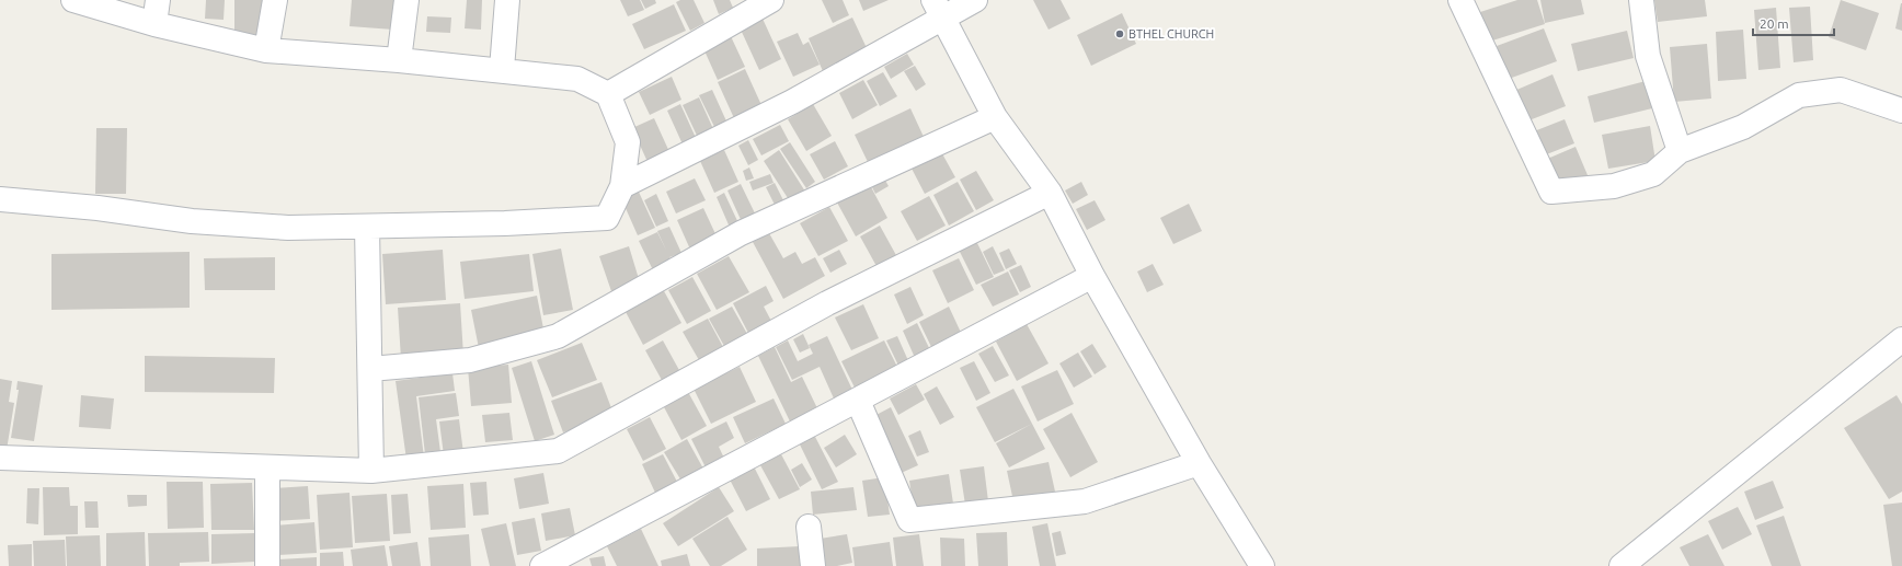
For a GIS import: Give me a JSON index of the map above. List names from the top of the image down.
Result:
{
  "places": ["BTHEL CHURCH"],
  "scale_bar": "20 m"
}
